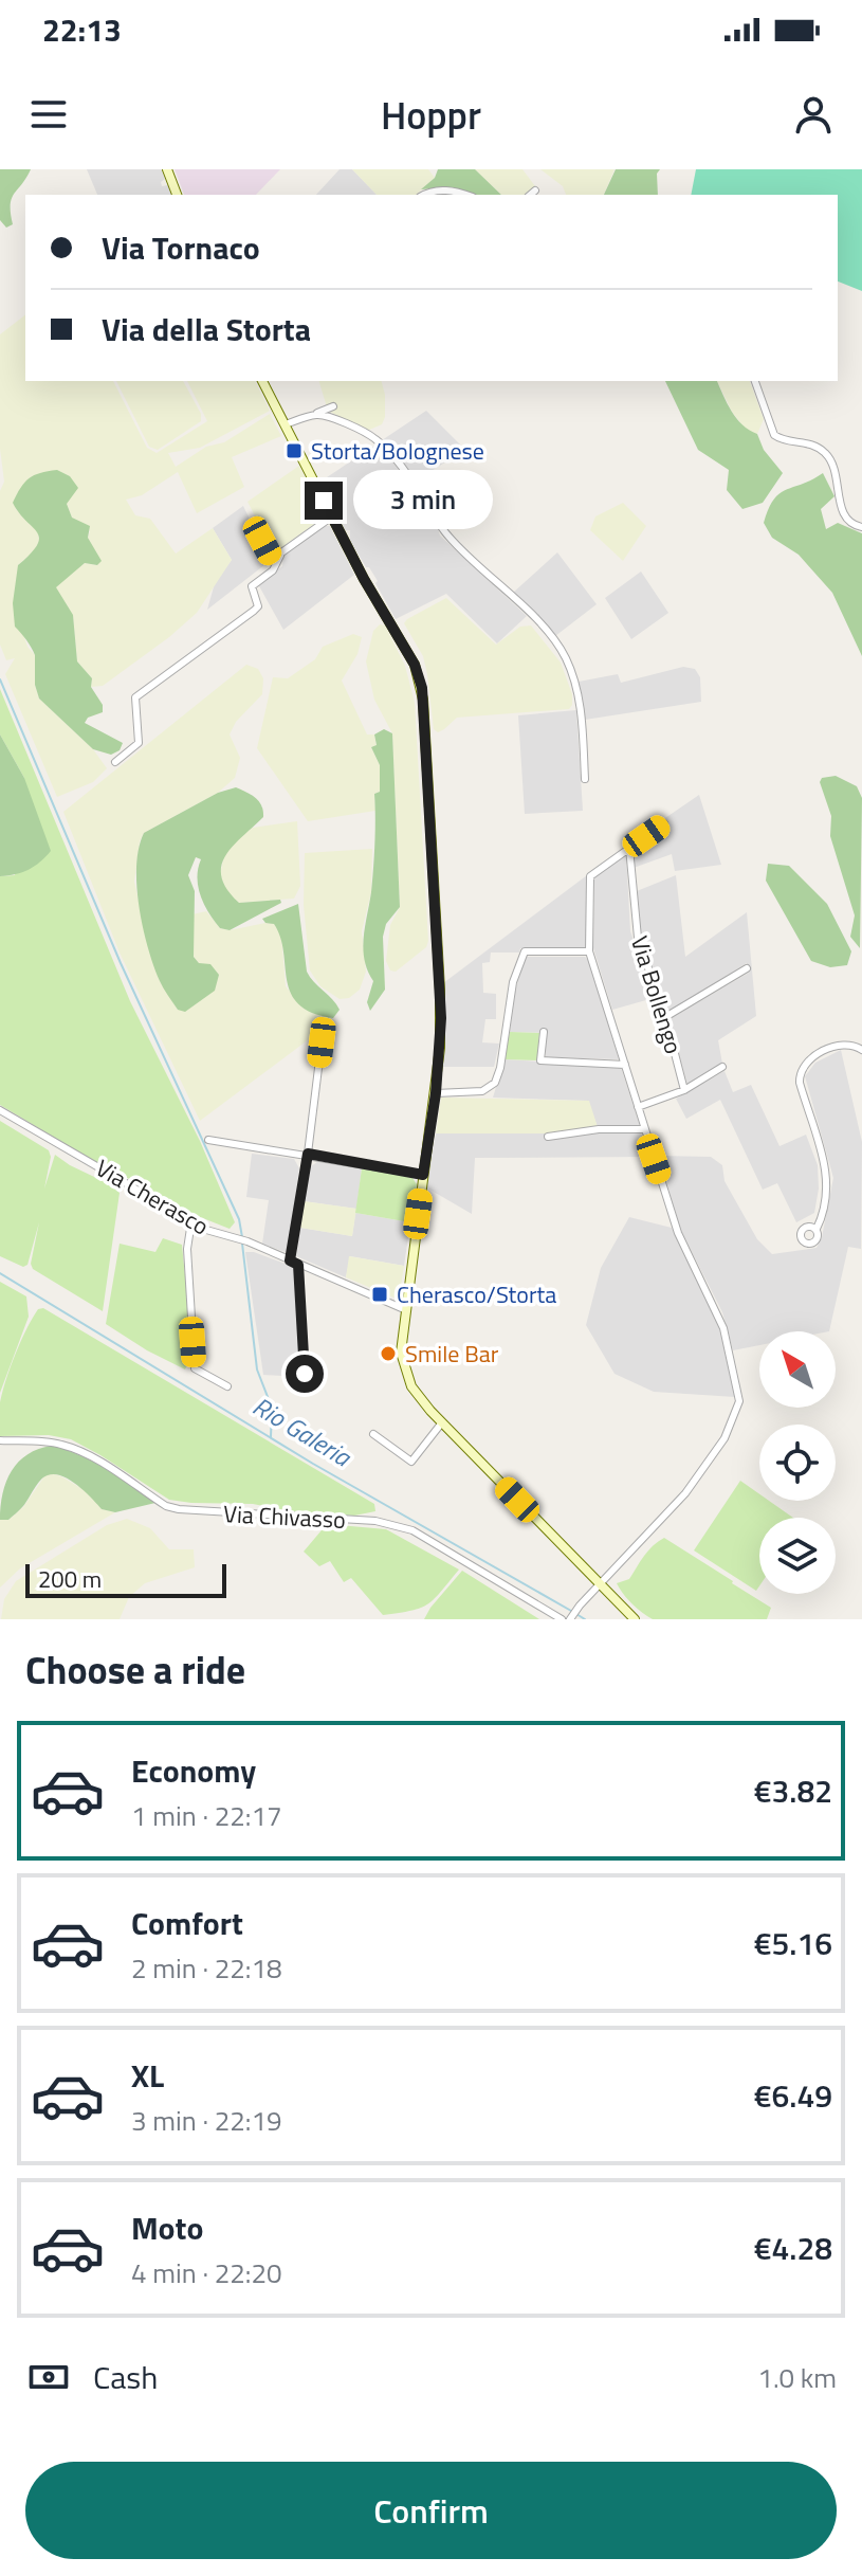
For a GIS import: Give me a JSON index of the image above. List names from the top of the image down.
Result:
{
  "streets": {
    "street": ["Via Bollengo", "Via Cherasco", "Via Chivasso"]
  },
  "water": ["Rio Galeria"],
  "places": {
    "transit": ["Storta/Bolognese", "Cherasco/Storta"],
    "other": ["Smile Bar"]
  },
  "scale_bar": "200 m",
  "north": "top left",
  "page": {
    "status": "22:13",
    "header": "Hoppr",
    "banner": ["Via Tornaco", "Via della Storta"],
    "bubble": "3 min",
    "scale": "200 m",
    "heading": "Choose a ride",
    "list": [
      {
        "name": "Economy",
        "note": "1 min · 22:17",
        "value": "€3.82"
      },
      {
        "name": "Comfort",
        "note": "2 min · 22:18",
        "value": "€5.16"
      },
      {
        "name": "XL",
        "note": "3 min · 22:19",
        "value": "€6.49"
      },
      {
        "name": "Moto",
        "note": "4 min · 22:20",
        "value": "€4.28"
      }
    ],
    "pay": ["Cash", "1.0 km"],
    "buttons": "Confirm"
  }
}
